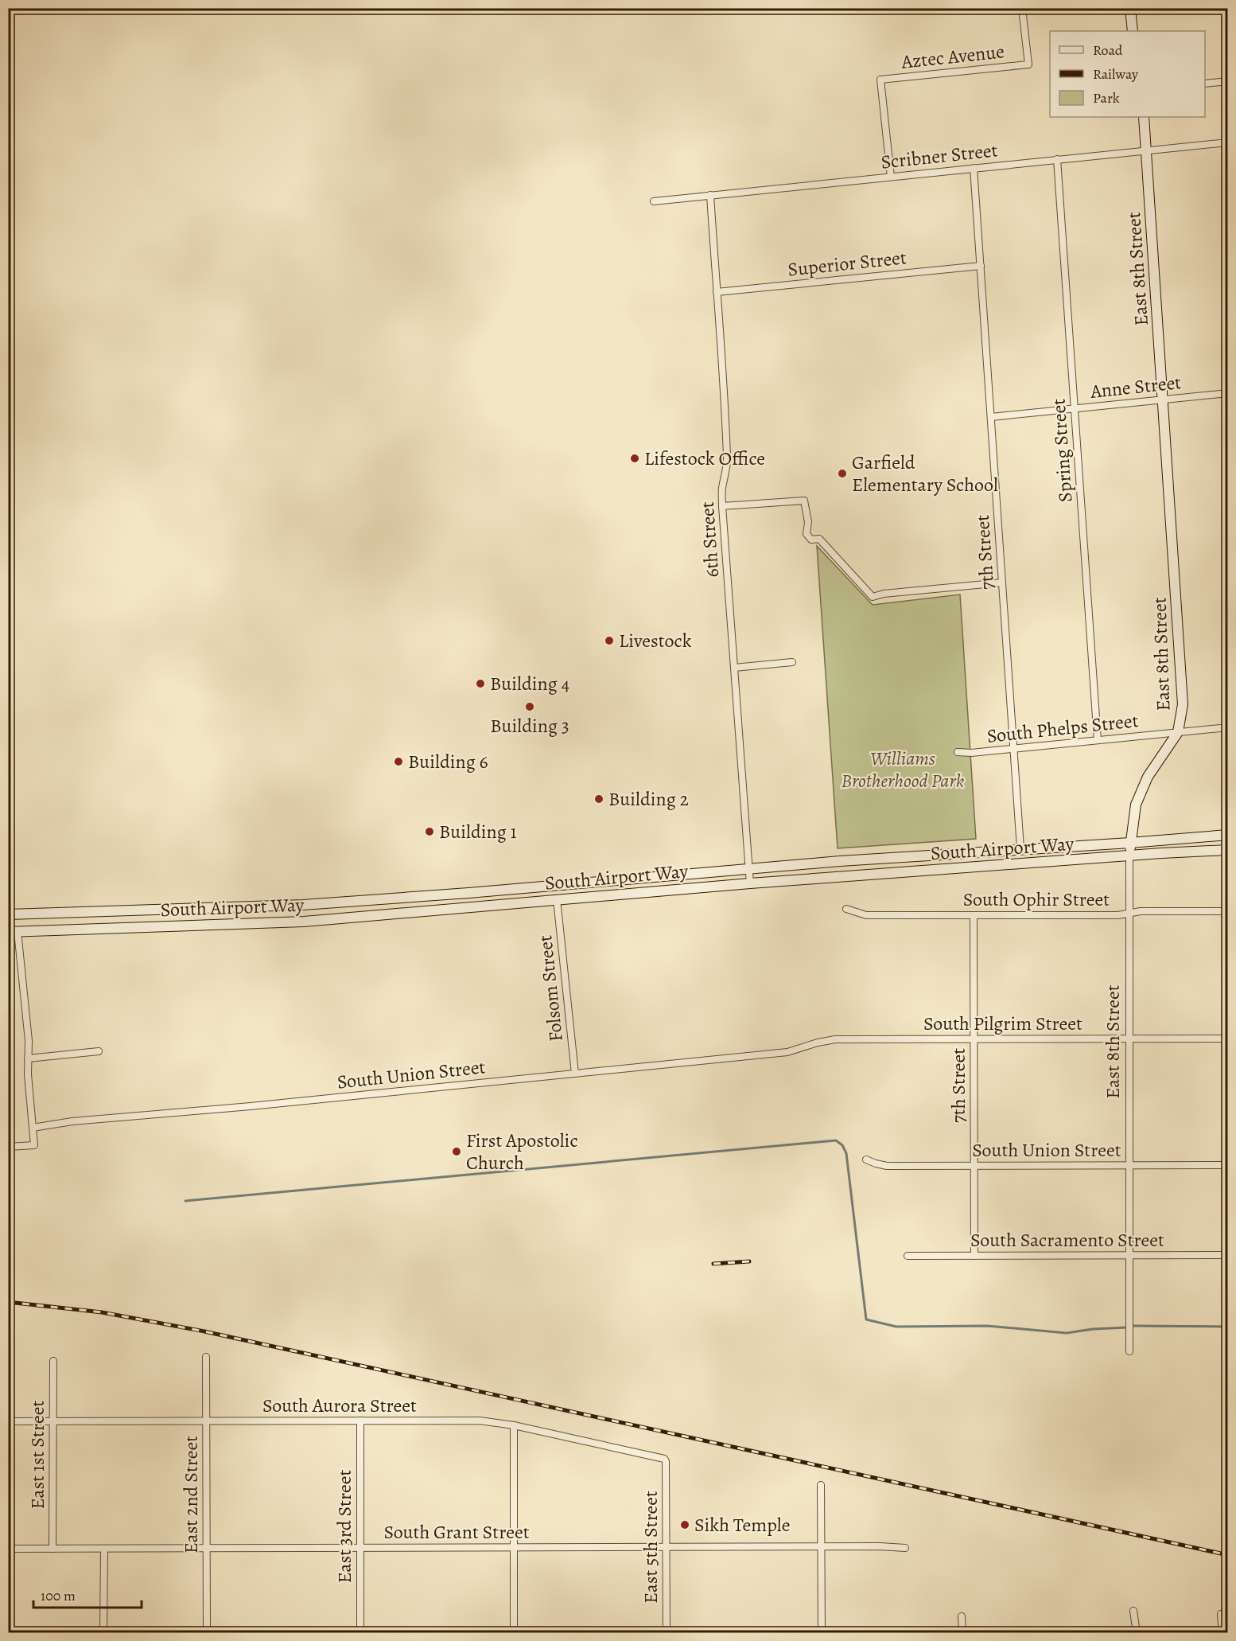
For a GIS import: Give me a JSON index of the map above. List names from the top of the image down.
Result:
{
  "streets": {
    "main road": ["East 8th Street", "South Airport Way"],
    "street": [
      "Aztec Avenue",
      "Scribner Street",
      "Superior Street",
      "Anne Street",
      "Spring Street",
      "6th Street",
      "7th Street",
      "South Phelps Street",
      "South Ophir Street",
      "Folsom Street",
      "South Pilgrim Street",
      "South Union Street",
      "South Sacramento Street",
      "South Aurora Street",
      "East 1st Street",
      "East 2nd Street",
      "East 3rd Street",
      "South Grant Street",
      "East 5th Street"
    ]
  },
  "crossings": [
    ["Aztec Avenue", "Scribner Street"],
    ["Scribner Street", "East 8th Street"],
    ["Scribner Street", "Spring Street"],
    ["Scribner Street", "6th Street"],
    ["Scribner Street", "7th Street"],
    ["Superior Street", "6th Street"],
    ["Superior Street", "7th Street"],
    ["East 8th Street", "Anne Street"],
    ["East 8th Street", "South Phelps Street"],
    ["East 8th Street", "South Airport Way"],
    ["East 8th Street", "South Ophir Street"],
    ["East 8th Street", "South Pilgrim Street"],
    ["East 8th Street", "South Union Street"],
    ["East 8th Street", "South Sacramento Street"],
    ["Anne Street", "Spring Street"],
    ["Anne Street", "7th Street"],
    ["Spring Street", "South Phelps Street"],
    ["6th Street", "South Airport Way"],
    ["7th Street", "South Phelps Street"],
    ["7th Street", "South Airport Way"],
    ["7th Street", "South Ophir Street"],
    ["7th Street", "South Pilgrim Street"],
    ["7th Street", "South Union Street"],
    ["7th Street", "South Sacramento Street"],
    ["South Airport Way", "Folsom Street"],
    ["Folsom Street", "South Union Street"],
    ["South Pilgrim Street", "South Union Street"],
    ["South Aurora Street", "East 1st Street"],
    ["South Aurora Street", "East 2nd Street"],
    ["South Aurora Street", "East 3rd Street"],
    ["South Aurora Street", "East 5th Street"],
    ["East 1st Street", "South Grant Street"],
    ["East 2nd Street", "South Grant Street"],
    ["East 3rd Street", "South Grant Street"],
    ["South Grant Street", "East 5th Street"]
  ],
  "parks": ["Williams Brotherhood Park"],
  "places": [
    "Lifestock Office",
    "Garfield Elementary School",
    "Livestock",
    "Building 4",
    "Building 3",
    "Building 6",
    "Building 2",
    "Building 1",
    "First Apostolic Church",
    "Sikh Temple"
  ],
  "legend": ["Road", "Railway", "Park"],
  "scale_bar": "100 m"
}
